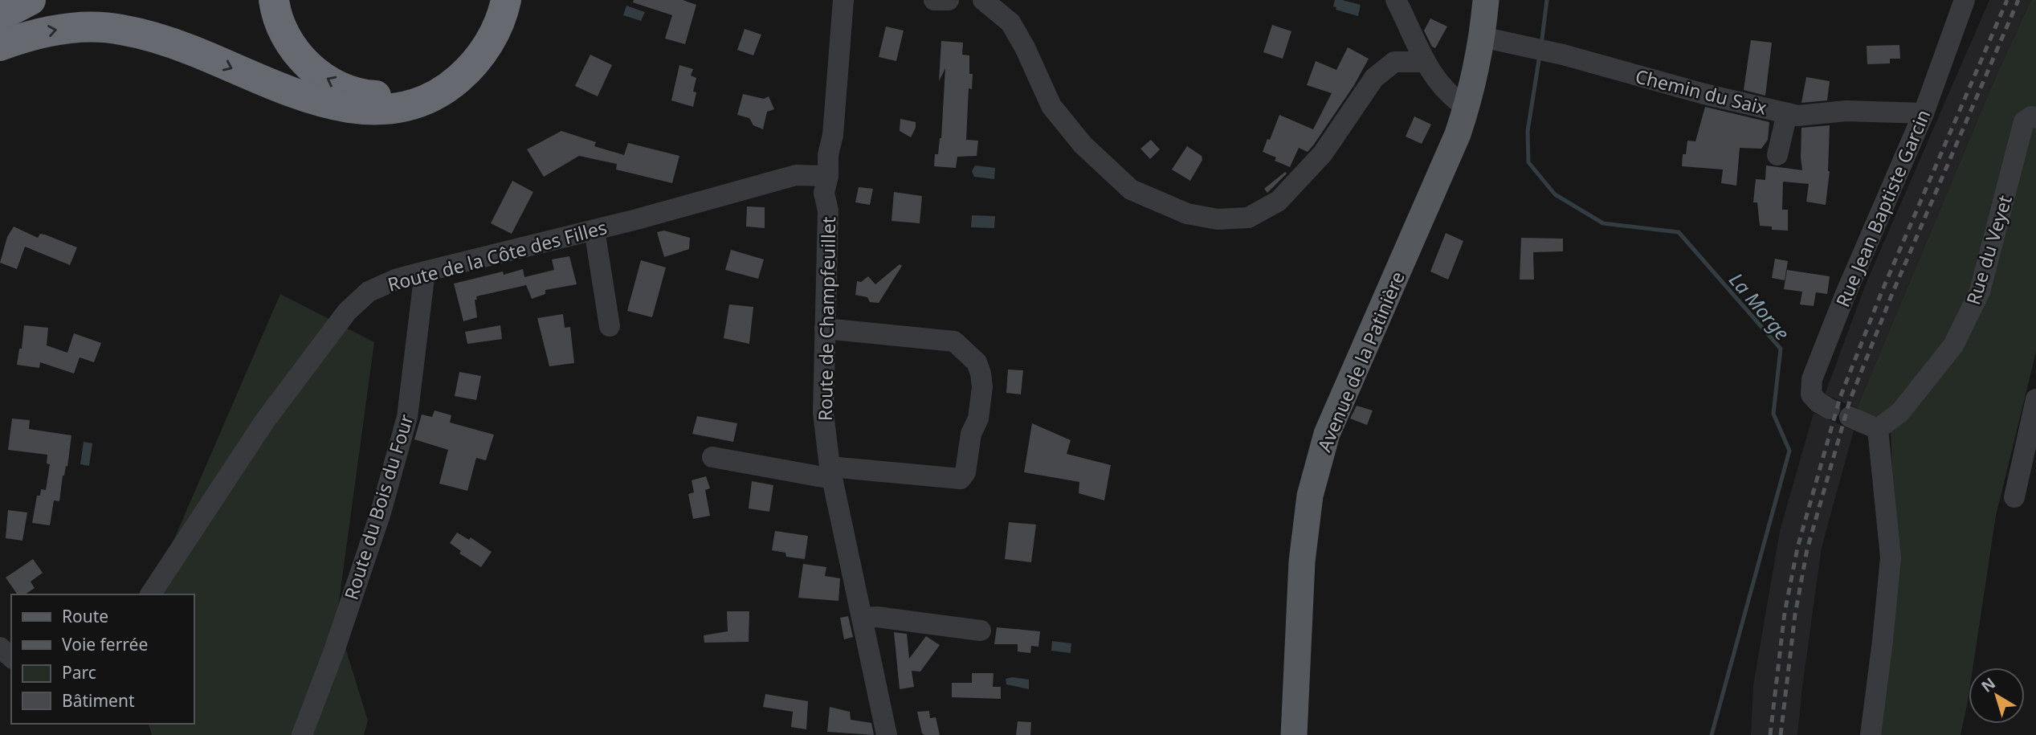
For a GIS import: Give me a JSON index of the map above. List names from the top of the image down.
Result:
{
  "streets": {
    "main road": ["Avenue de la Patinière"],
    "street": [
      "Chemin du Saix",
      "Rue Jean Baptiste Garcin",
      "Rue du Veyet",
      "Route de la Côte des Filles",
      "Route de Champfeuillet",
      "Route du Bois du Four"
    ]
  },
  "crossings": [
    ["Chemin du Saix", "Rue Jean Baptiste Garcin"],
    ["Chemin du Saix", "Avenue de la Patinière"],
    ["Route de la Côte des Filles", "Route de Champfeuillet"],
    ["Route de la Côte des Filles", "Route du Bois du Four"]
  ],
  "water": ["La Morge"],
  "legend": [
    "Route",
    "Voie ferrée",
    "Parc",
    "Bâtiment"
  ],
  "north": "top left"
}
